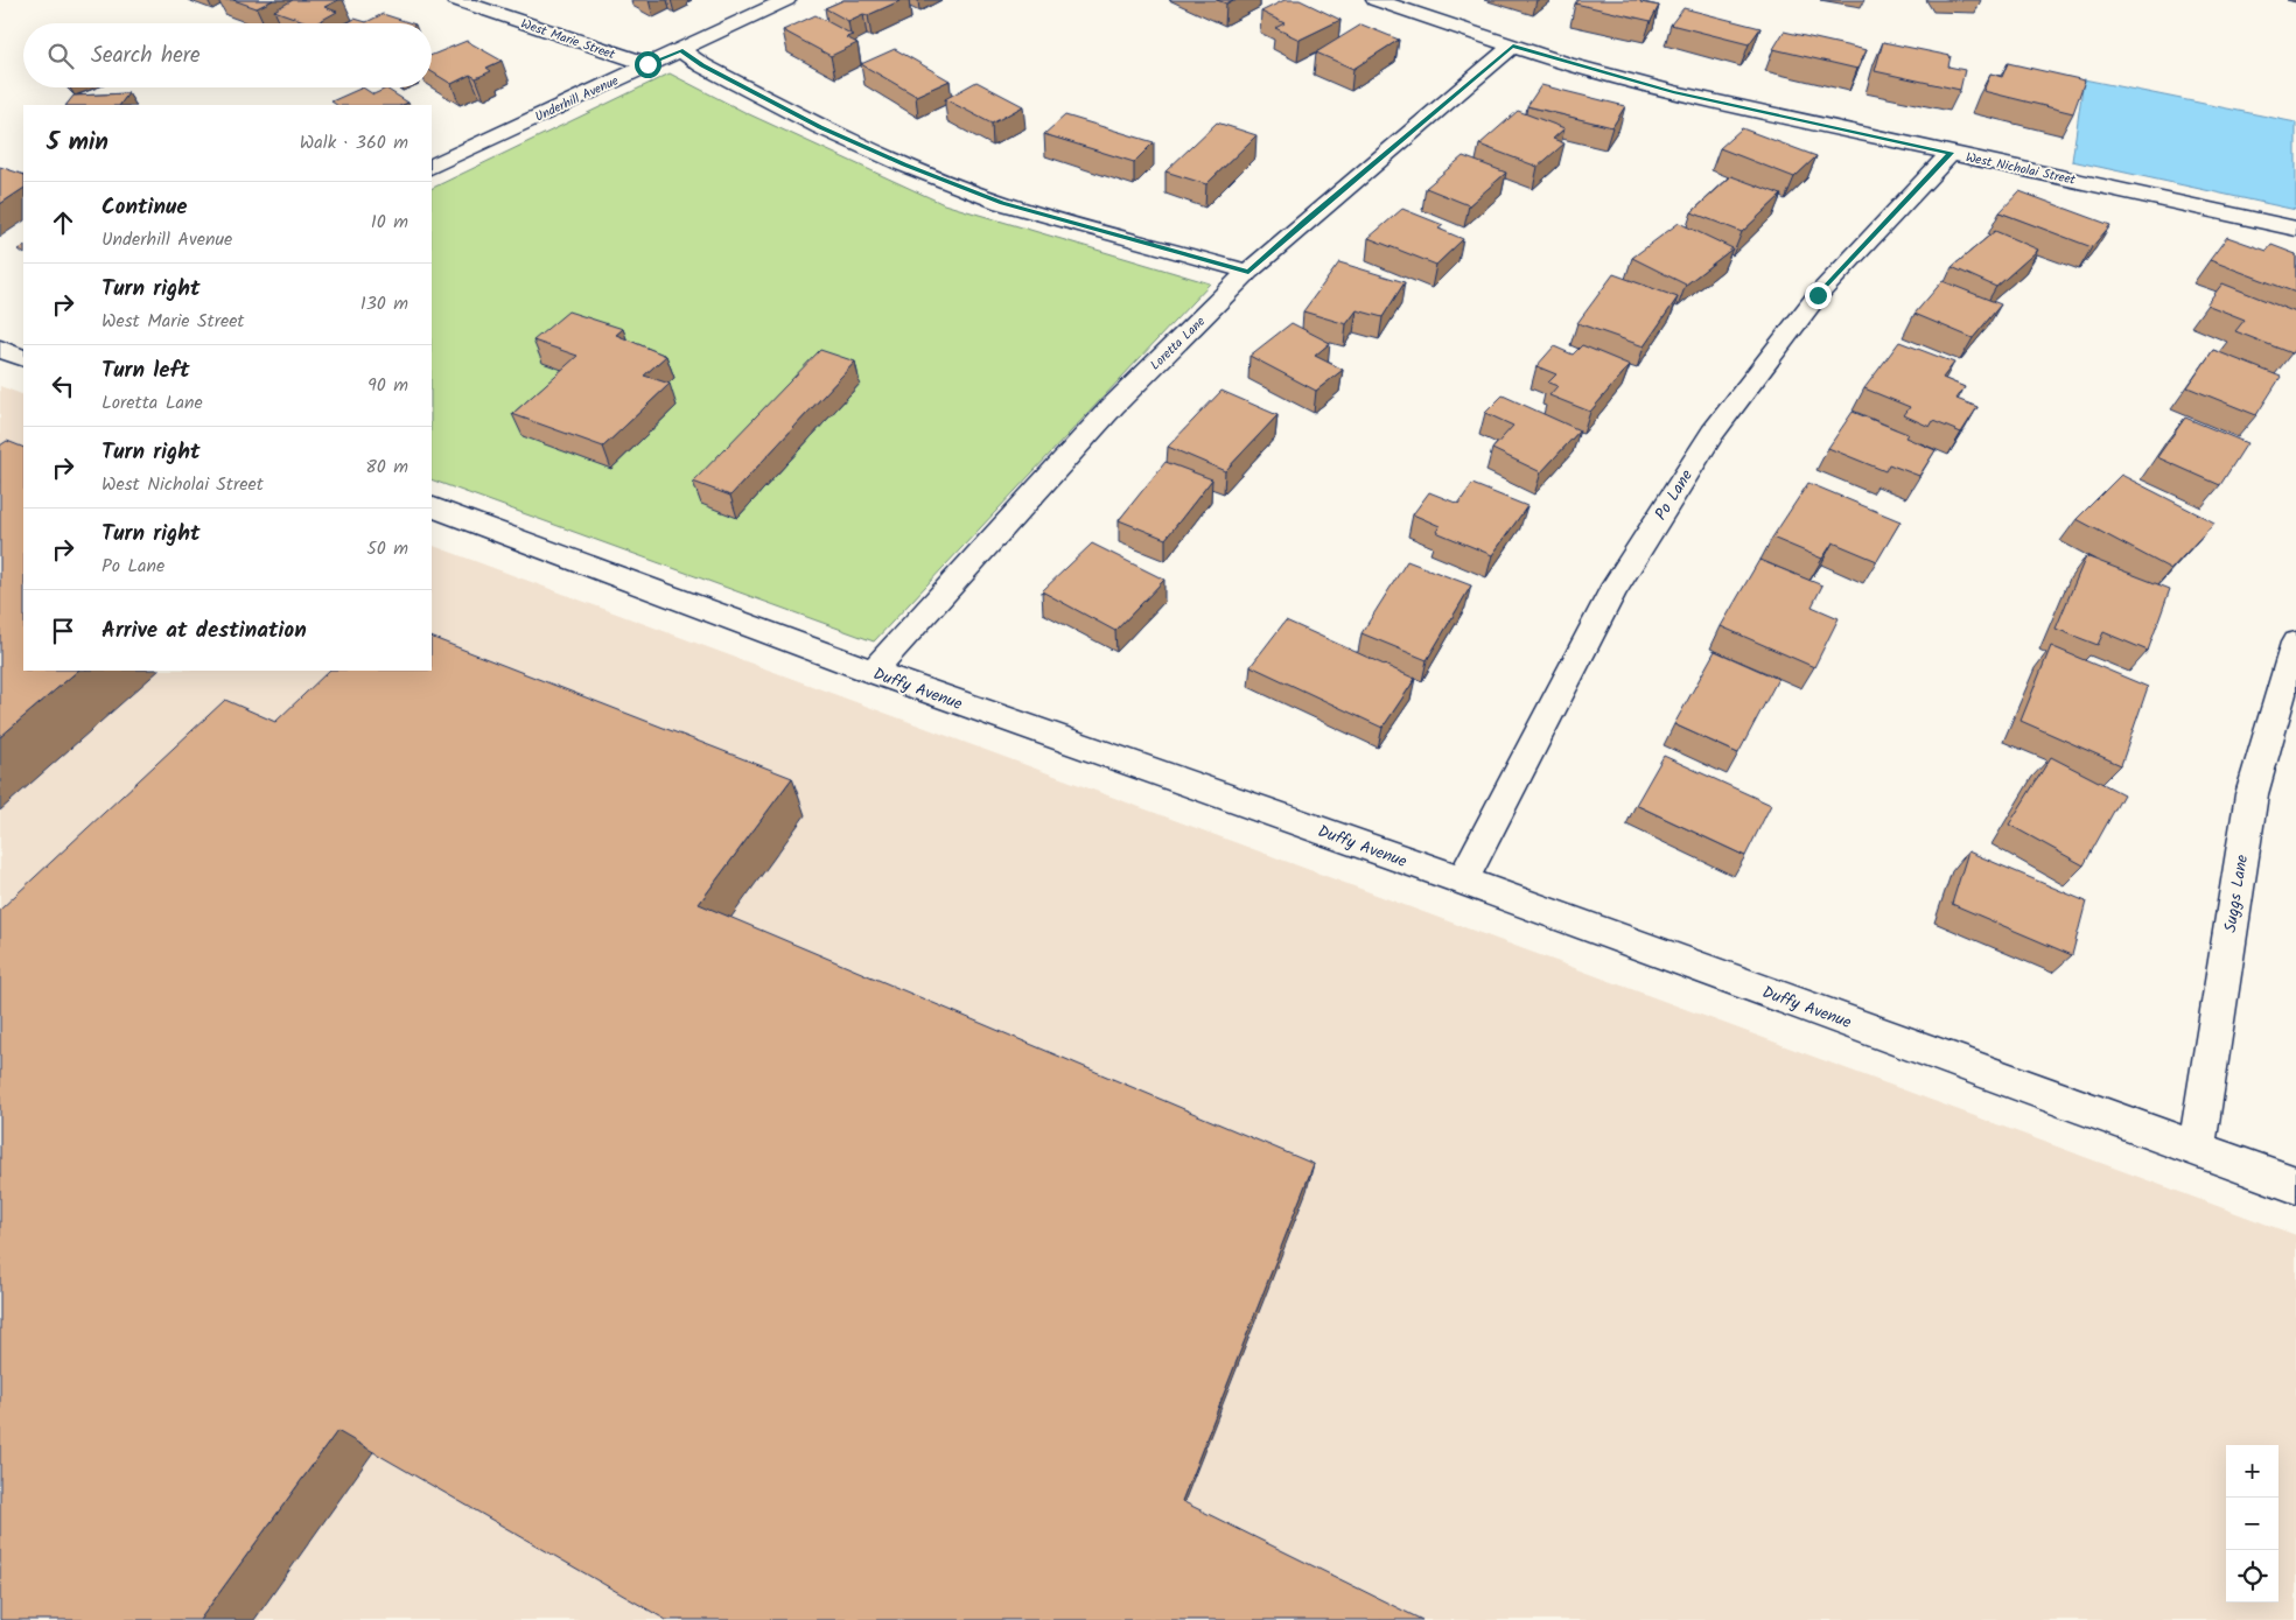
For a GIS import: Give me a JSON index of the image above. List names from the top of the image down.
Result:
{
  "streets": {
    "street": [
      "West Marie Street",
      "Underhill Avenue",
      "West Nicholai Street",
      "Loretta Lane",
      "Po Lane",
      "Duffy Avenue",
      "Suggs Lane"
    ]
  },
  "crossings": [
    ["West Marie Street", "Underhill Avenue"],
    ["West Nicholai Street", "Loretta Lane"],
    ["West Nicholai Street", "Po Lane"],
    ["Loretta Lane", "Duffy Avenue"],
    ["Po Lane", "Duffy Avenue"],
    ["Duffy Avenue", "Suggs Lane"]
  ],
  "page": {
    "search": "Search here",
    "heading": ["5 min", "Walk · 360 m"],
    "list": [
      ["Continue", "Underhill Avenue", "10 m"],
      ["Turn right", "West Marie Street", "130 m"],
      ["Turn left", "Loretta Lane", "90 m"],
      ["Turn right", "West Nicholai Street", "80 m"],
      ["Turn right", "Po Lane", "50 m"],
      "Arrive at destination"
    ],
    "map_buttons": ["+", "−"]
  }
}
